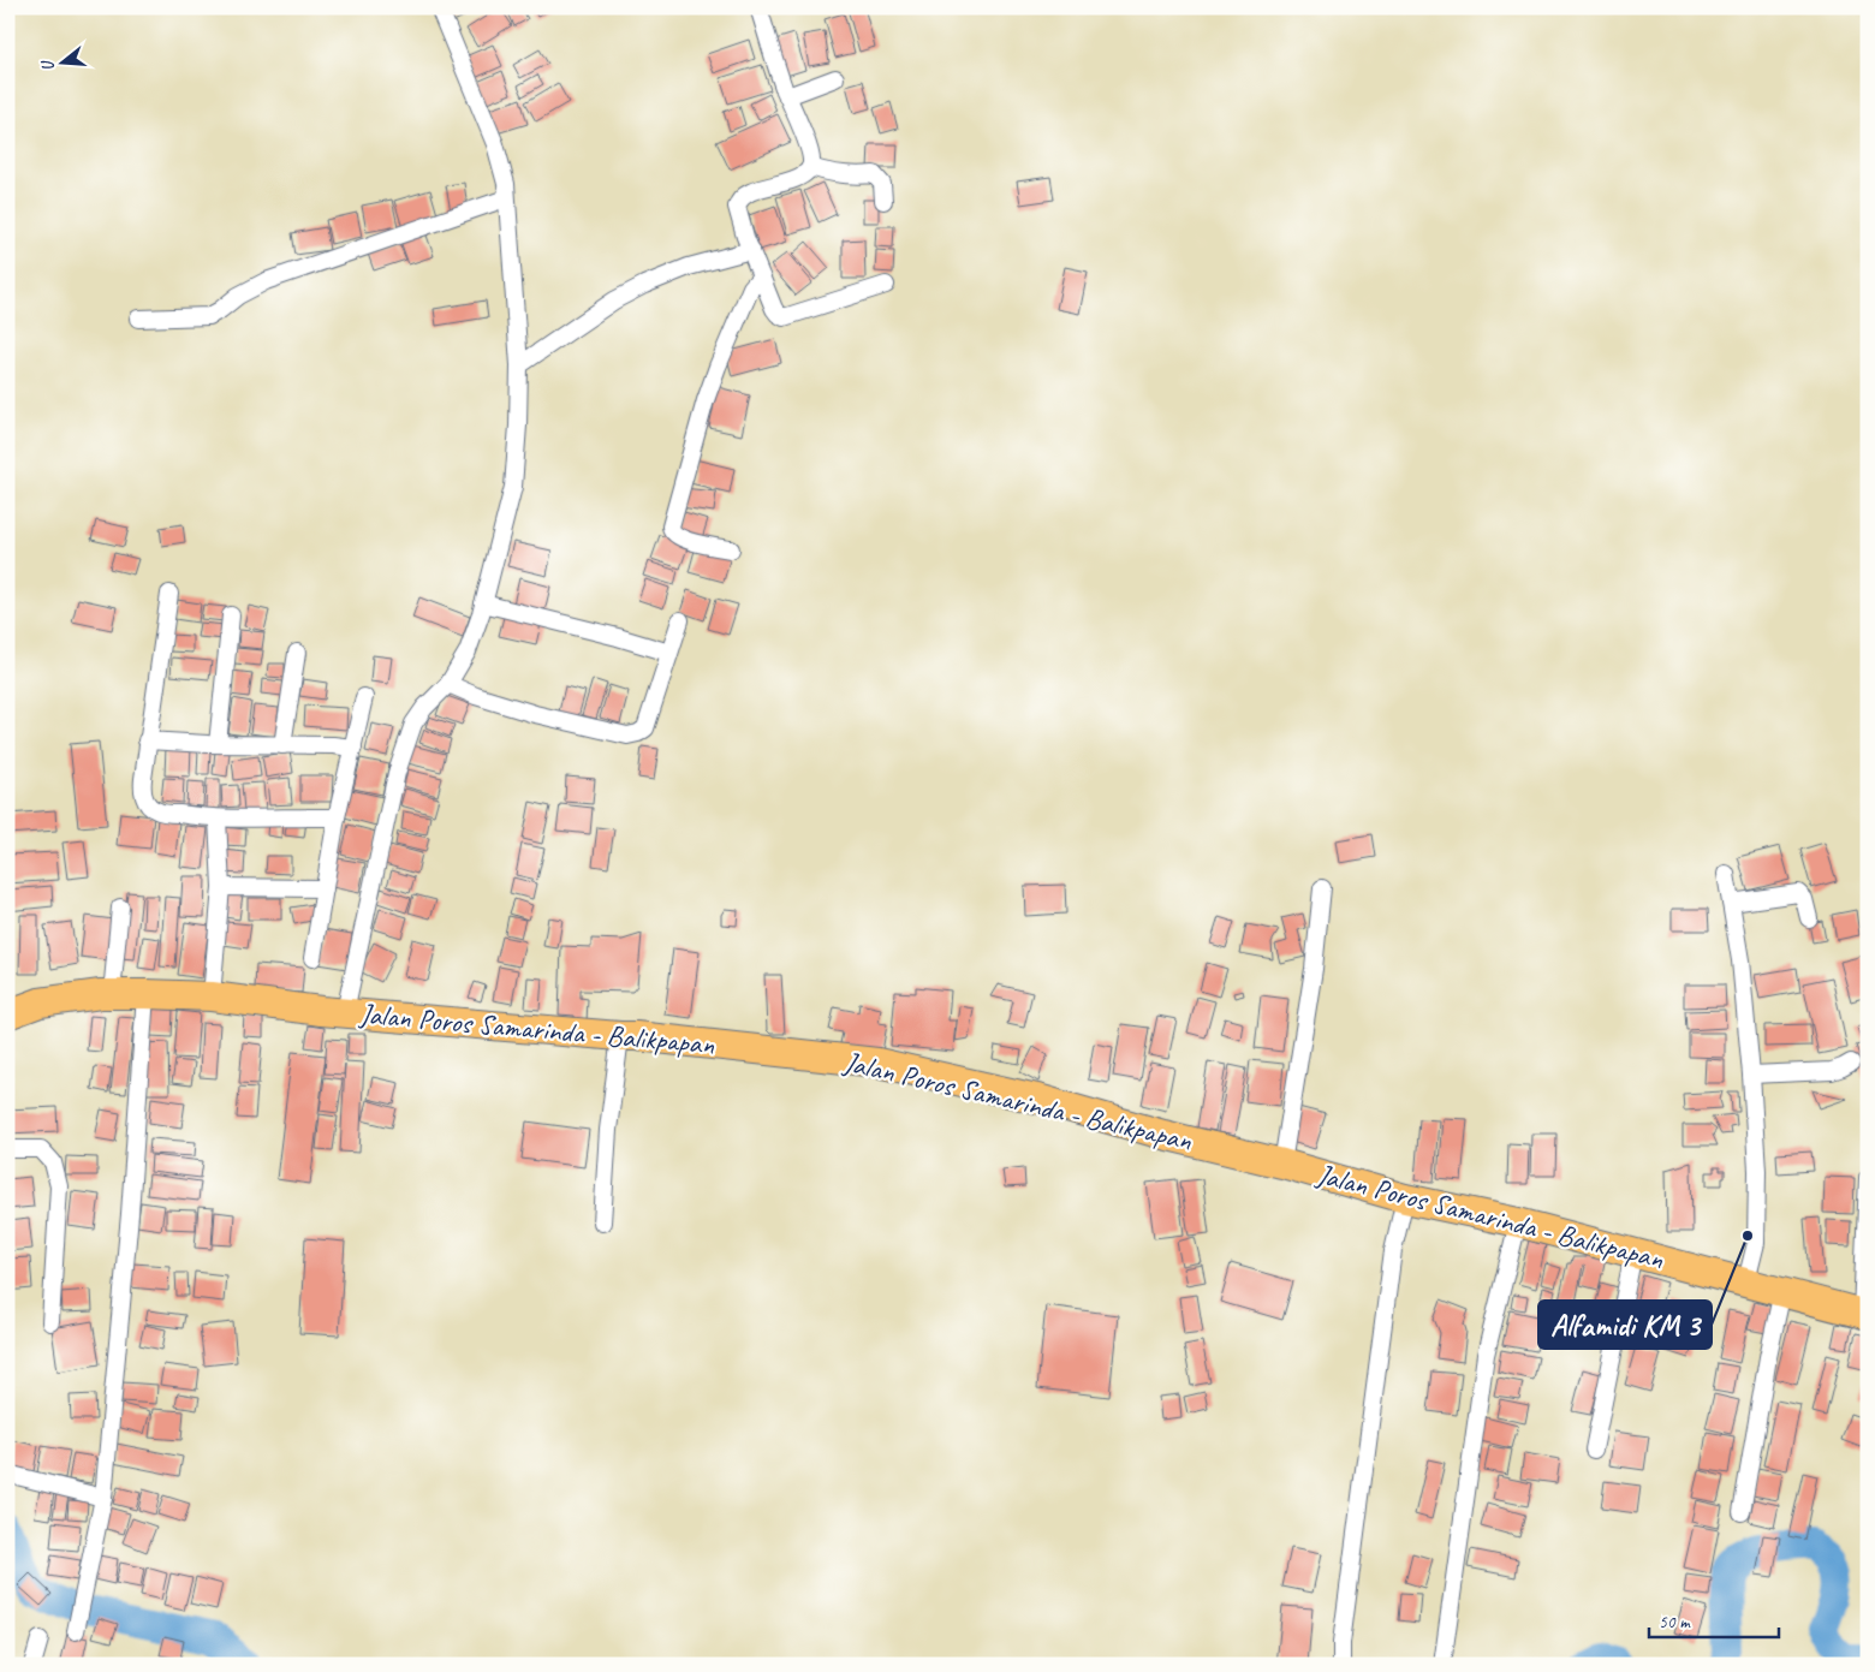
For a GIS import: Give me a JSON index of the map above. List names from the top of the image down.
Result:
{
  "streets": {
    "highway": ["Jalan Poros Samarinda - Balikpapan"]
  },
  "places": ["Alfamidi KM 3"],
  "scale_bar": "50 m",
  "north": "left"
}
